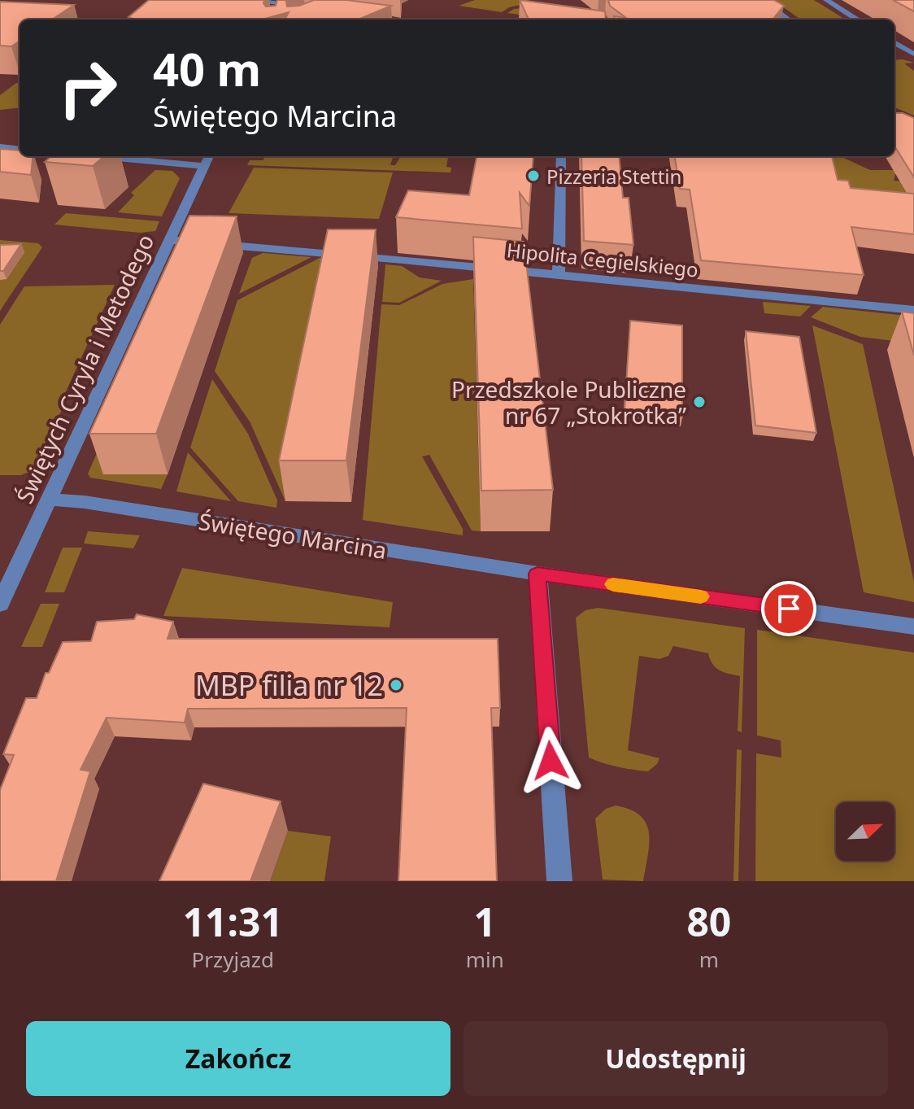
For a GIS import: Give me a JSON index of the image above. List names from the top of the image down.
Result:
{
  "streets": {
    "street": ["Hipolita Cegielskiego", "Świętych Cyryla i Metodego", "Świętego Marcina"]
  },
  "crossings": [
    ["Hipolita Cegielskiego", "Świętych Cyryla i Metodego"],
    ["Świętych Cyryla i Metodego", "Świętego Marcina"]
  ],
  "places": ["Pizzeria Stettin", "Przedszkole Publiczne nr 67 „Stokrotka”", "MBP filia nr 12"],
  "north": "top right",
  "page": {
    "turn": ["40 m", "Świętego Marcina"],
    "eta": [
      "11:31",
      "Przyjazd",
      "1",
      "min",
      "80",
      "m"
    ],
    "buttons": ["Zakończ", "Udostępnij"]
  }
}
